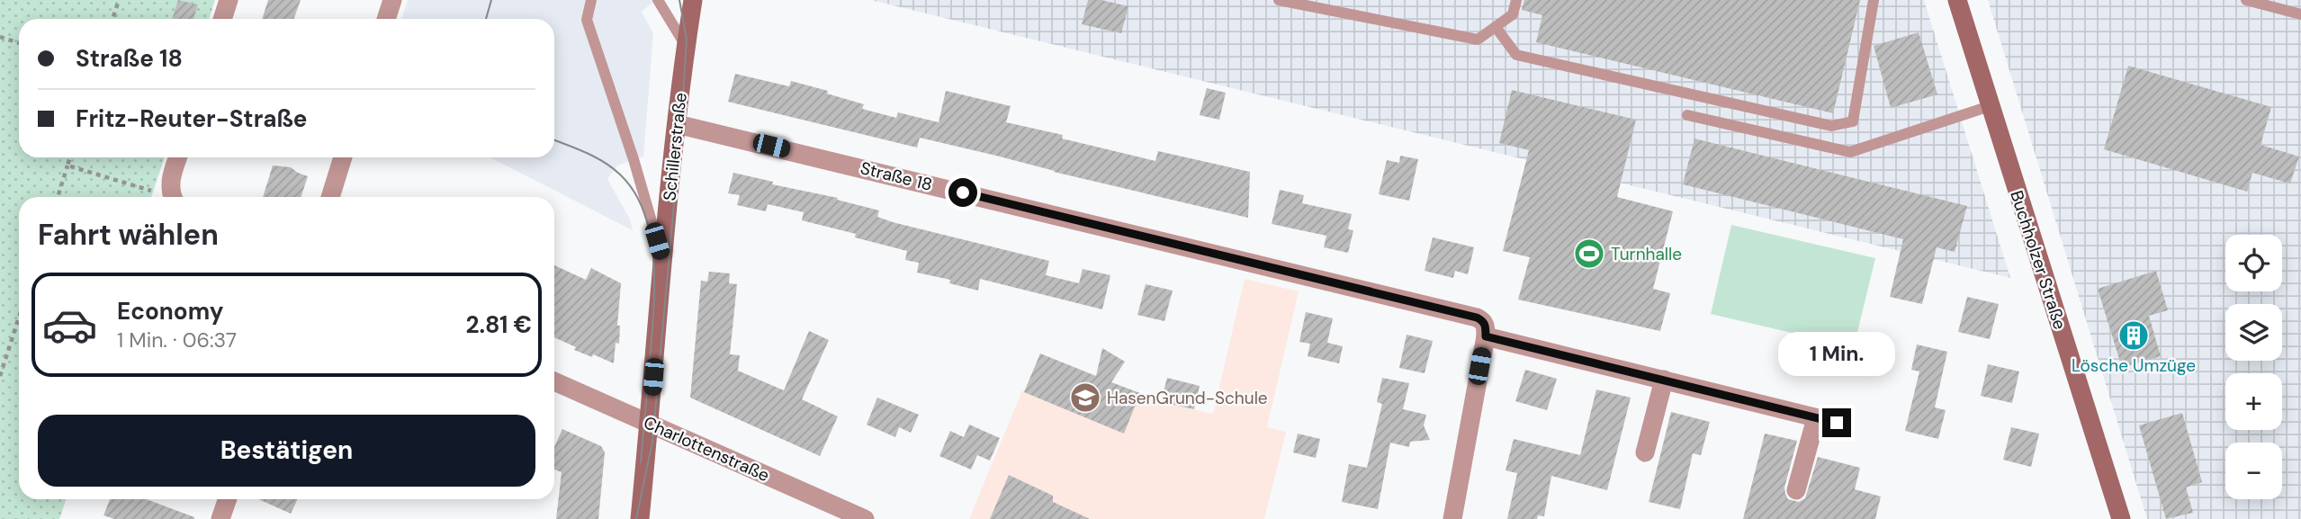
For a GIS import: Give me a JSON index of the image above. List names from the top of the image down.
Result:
{
  "streets": {
    "street": [
      "Schillerstraße",
      "Straße 18",
      "Buchholzer Straße",
      "Charlottenstraße"
    ]
  },
  "crossings": [
    ["Schillerstraße", "Straße 18"],
    ["Schillerstraße", "Charlottenstraße"]
  ],
  "places": {
    "sports": ["Turnhalle"],
    "building": ["Lösche Umzüge"],
    "school or university": ["HasenGrund-Schule"]
  },
  "page": {
    "banner": ["Straße 18", "Fritz-Reuter-Straße"],
    "heading": "Fahrt wählen",
    "map_buttons": ["+", "−"],
    "list": [
      {
        "name": "Economy",
        "note": "1 Min. · 06:37",
        "value": "2.81 €"
      }
    ],
    "bubble": "1 Min.",
    "buttons": "Bestätigen"
  }
}
